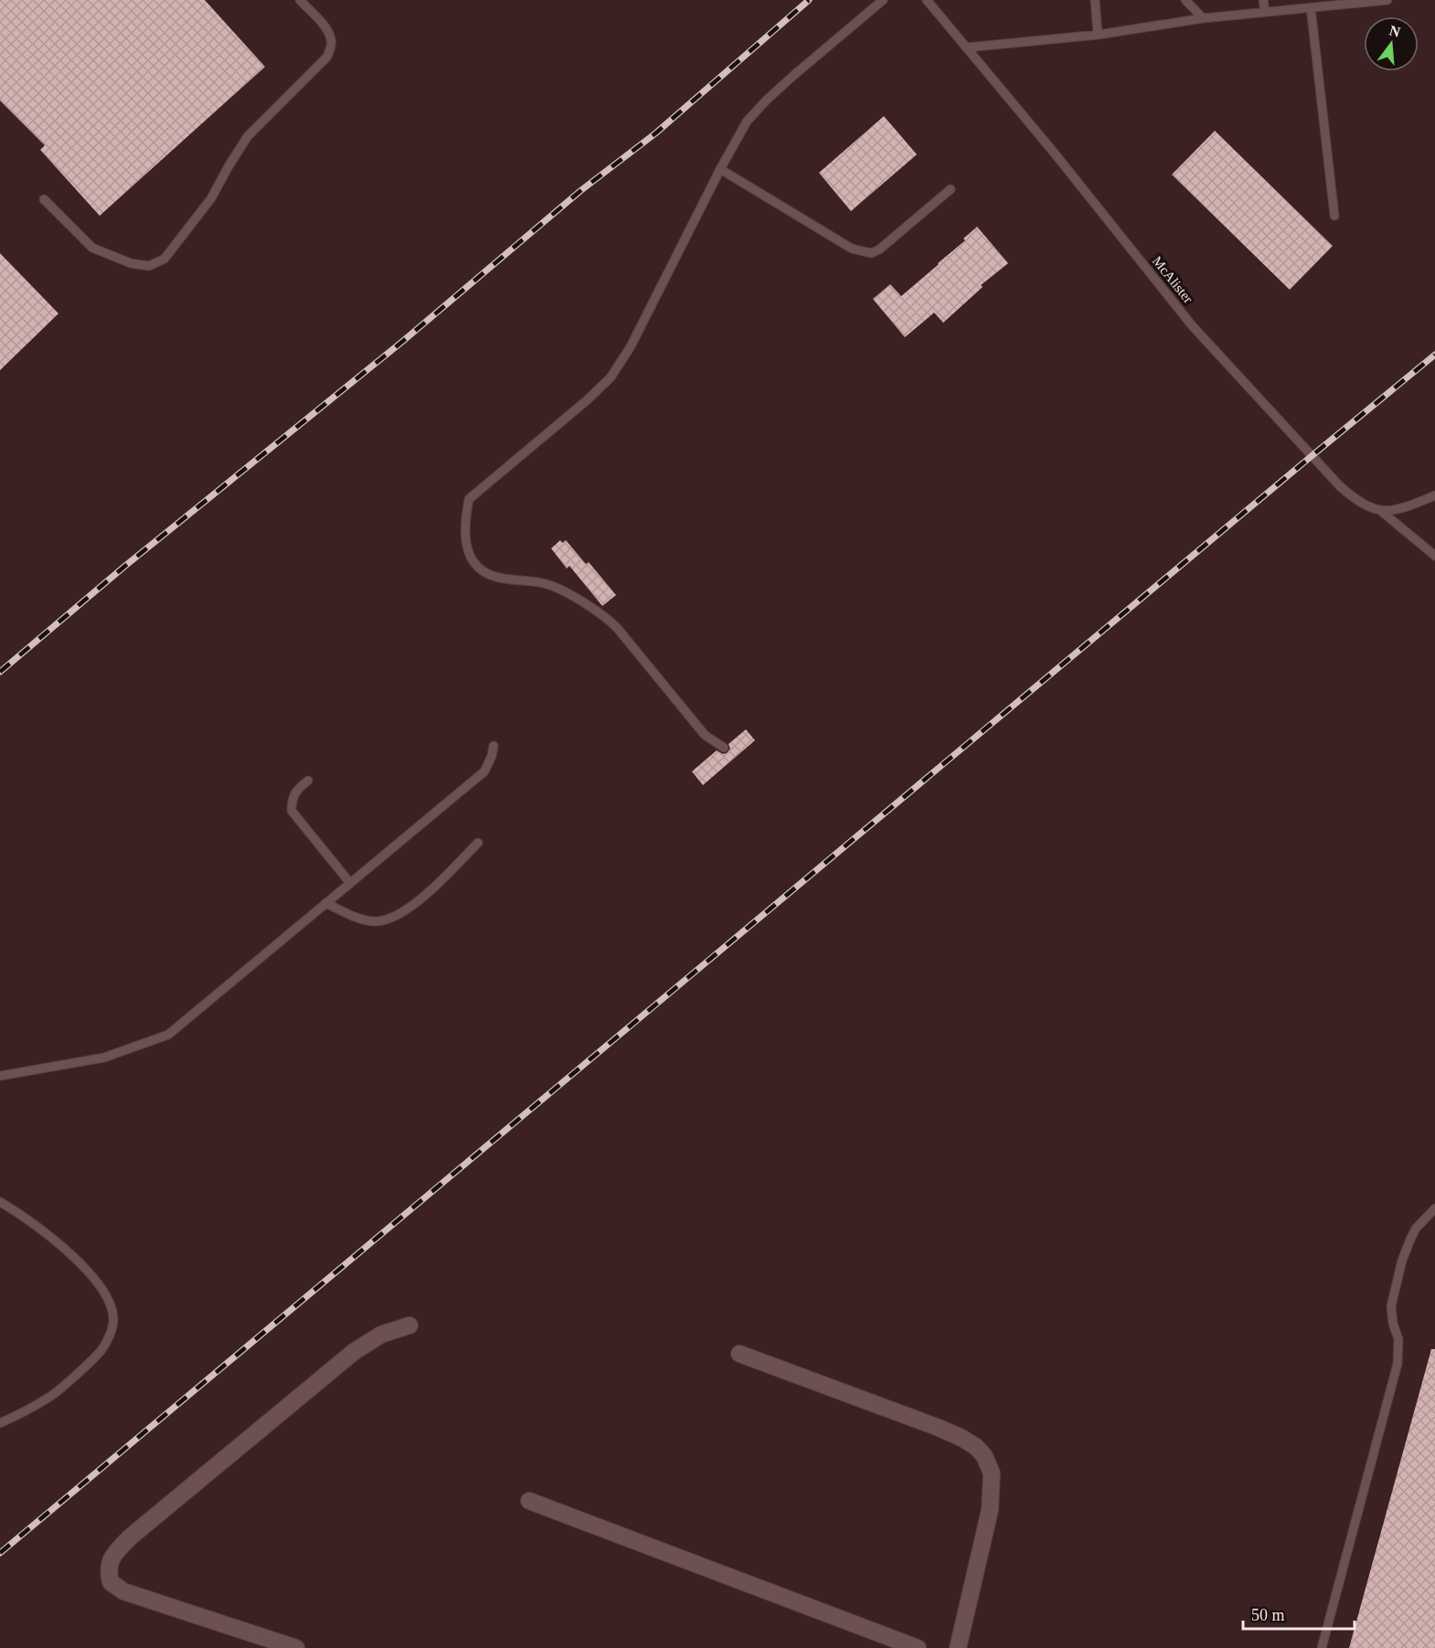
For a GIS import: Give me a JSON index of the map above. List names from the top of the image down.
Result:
{
  "streets": {
    "lane": ["McAlister"]
  },
  "scale_bar": "50 m",
  "north": "top"
}
